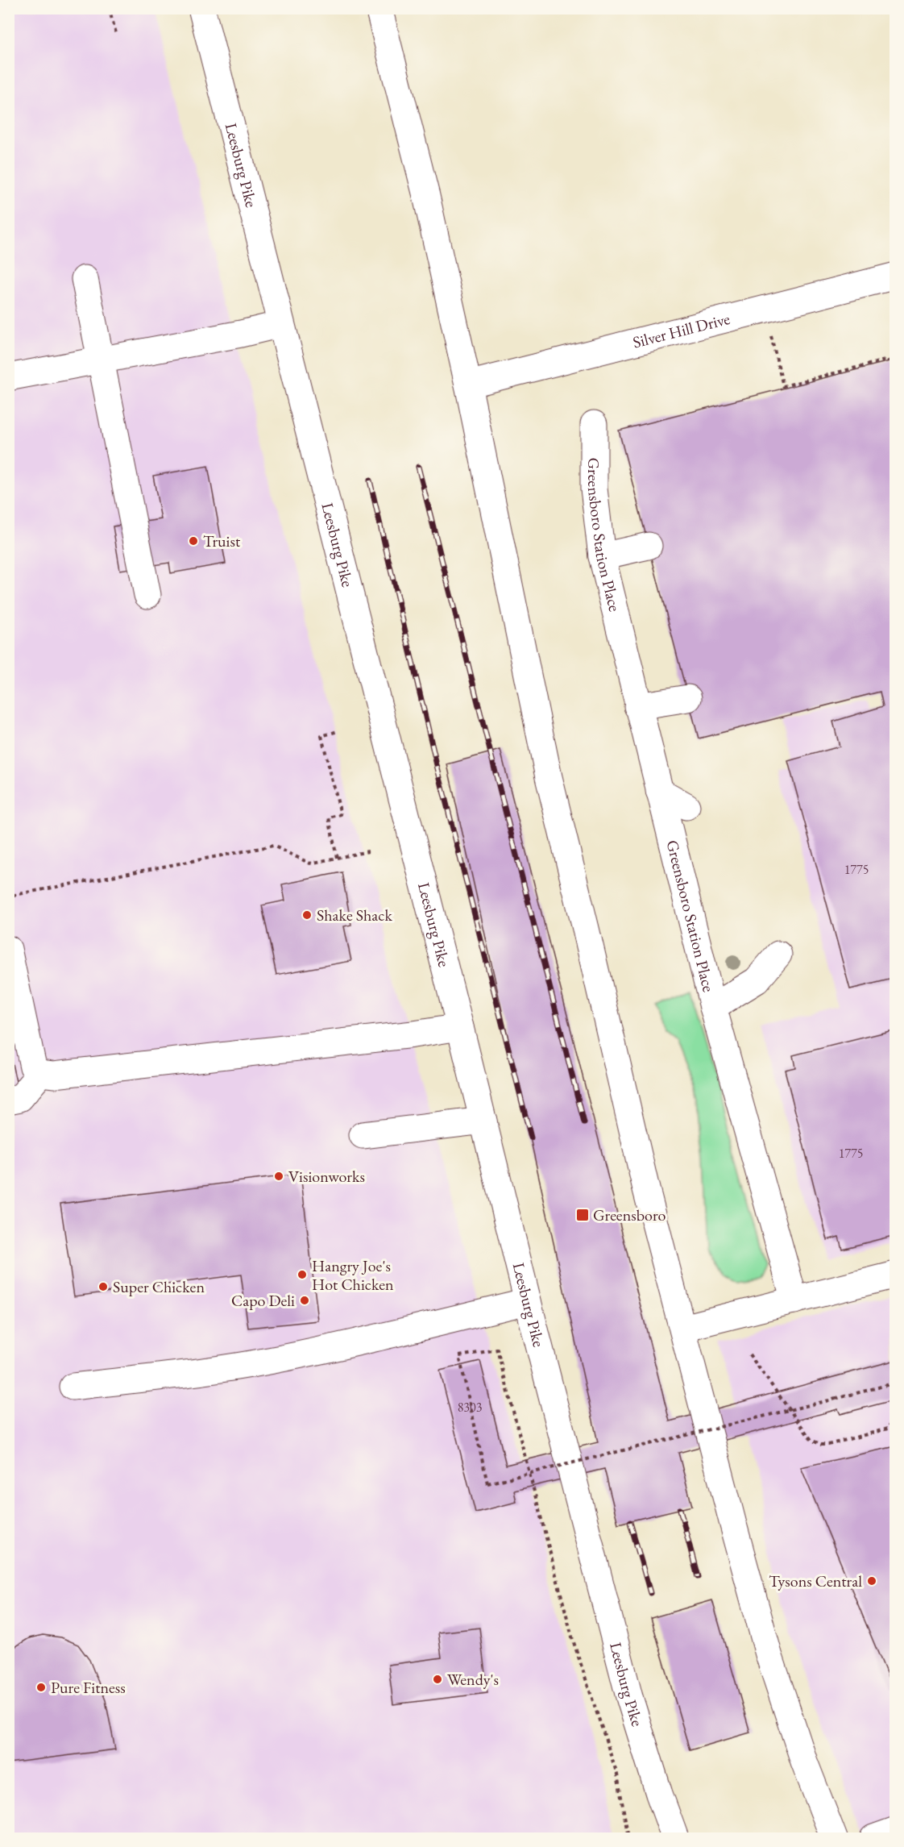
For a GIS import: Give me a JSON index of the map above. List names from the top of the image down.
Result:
{
  "streets": {
    "main road": ["Leesburg Pike", "Silver Hill Drive", "Greensboro Station Place"]
  },
  "places": {
    "other": [
      "Truist",
      "Shake Shack",
      "Visionworks",
      "Hangry Joe's Hot Chicken",
      "Super Chicken",
      "Capo Deli",
      "Tysons Central",
      "Wendy's",
      "Pure Fitness"
    ],
    "transit": ["Greensboro"]
  },
  "house_numbers": ["1775", "1775", "8303"]
}
